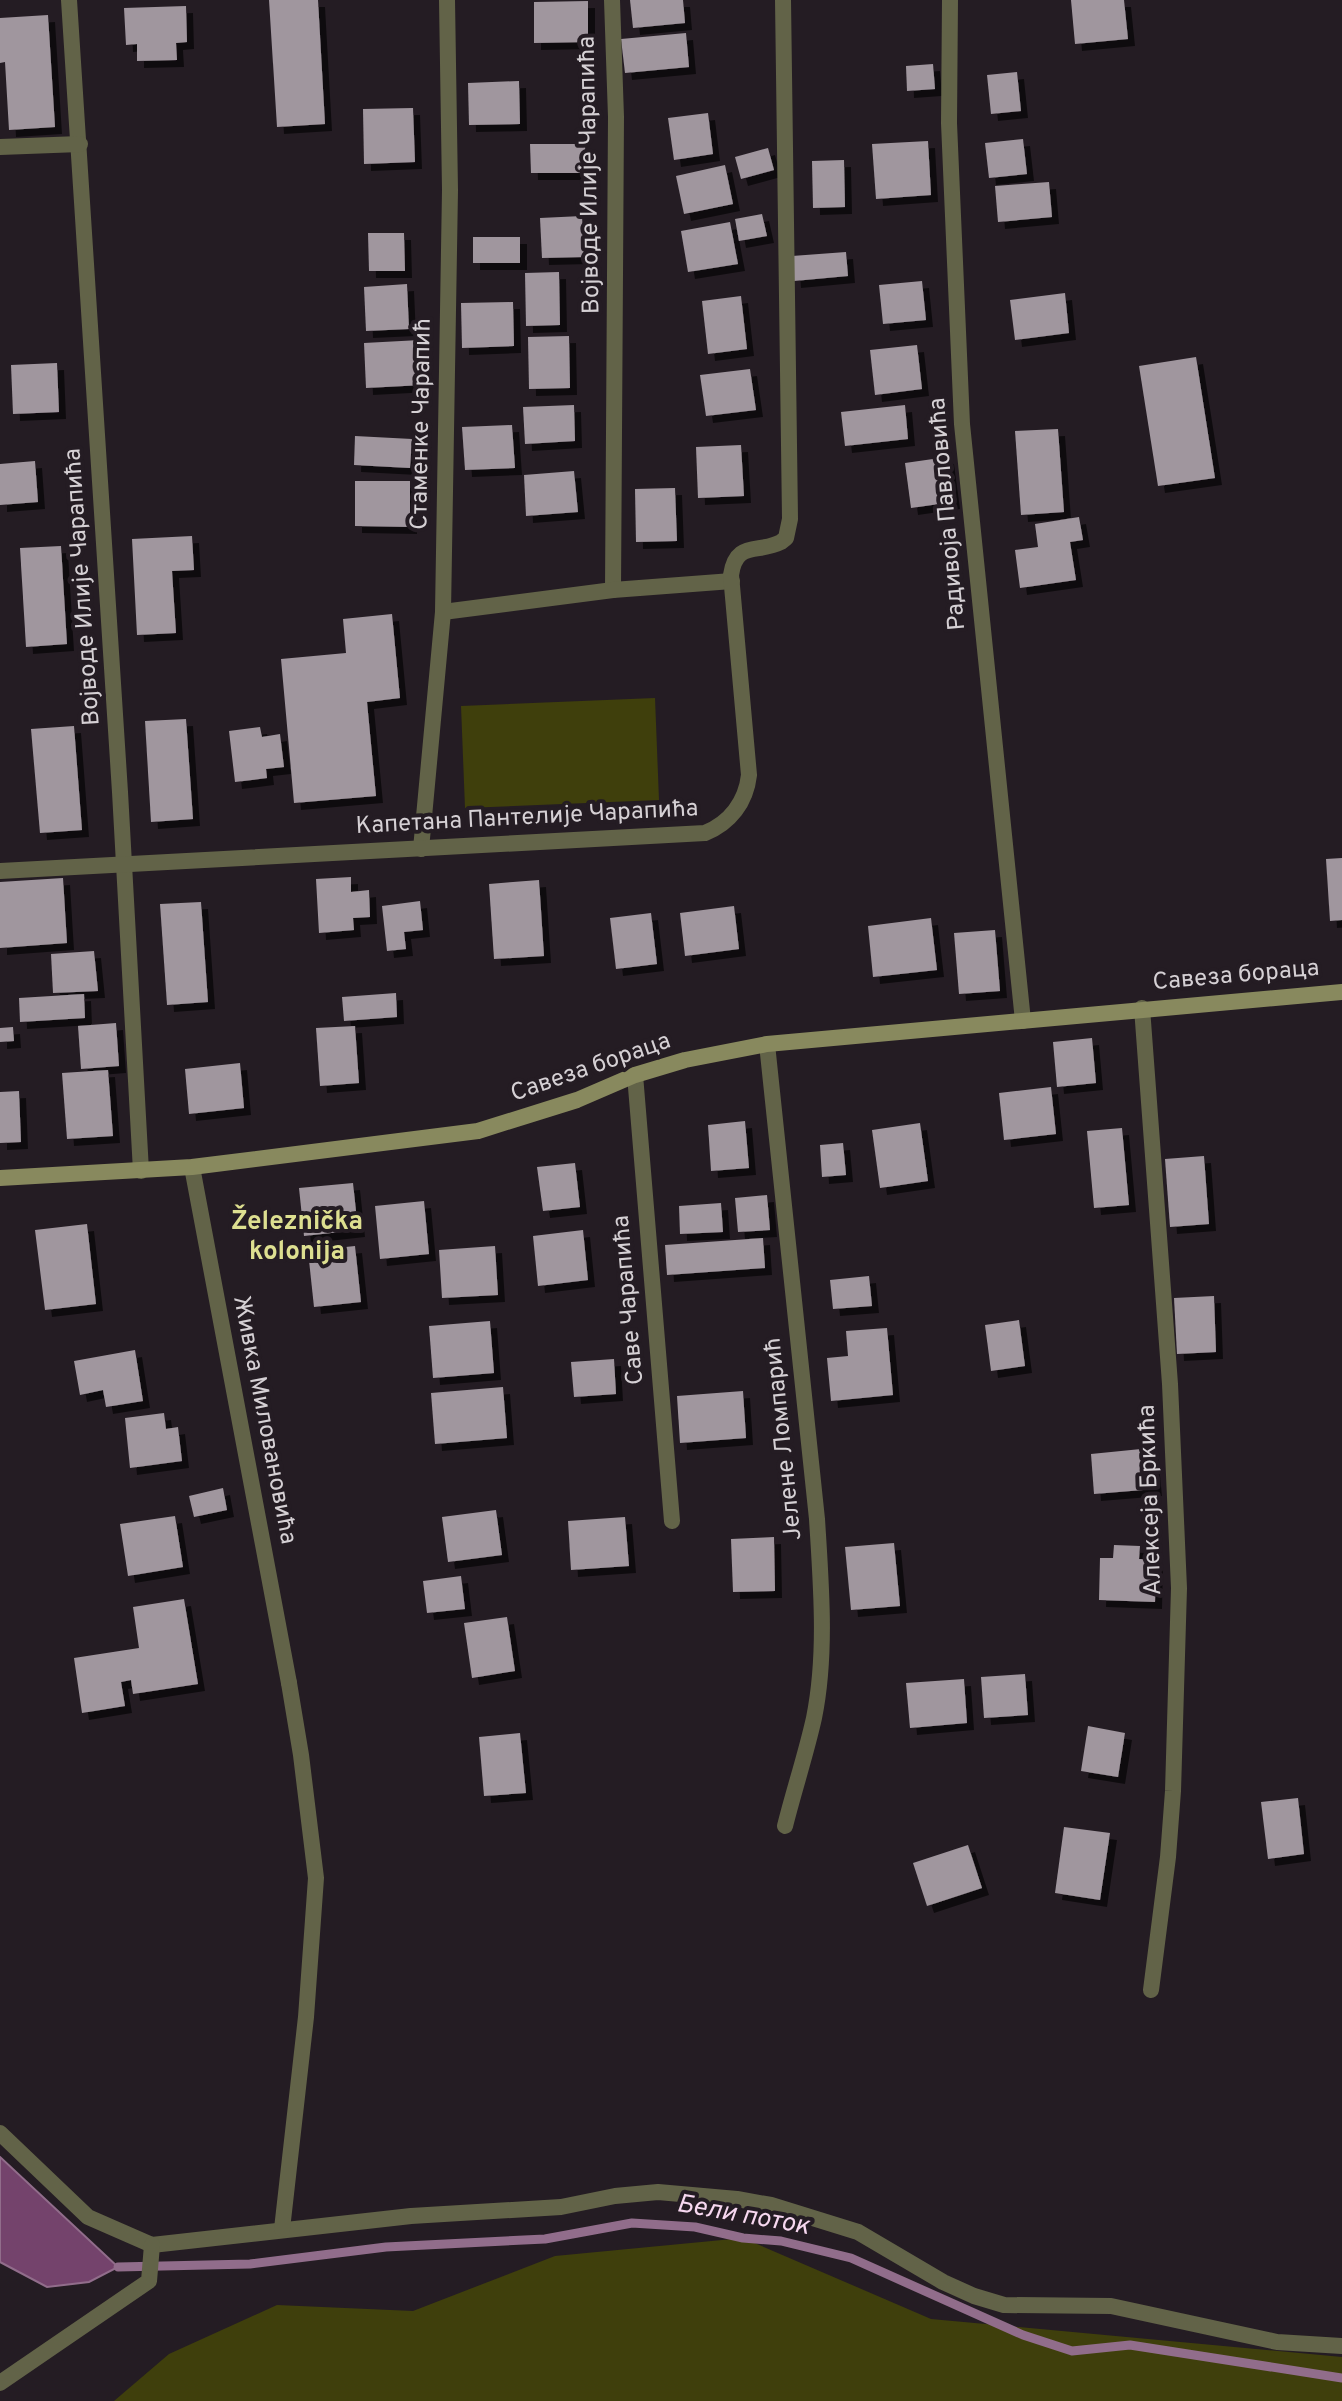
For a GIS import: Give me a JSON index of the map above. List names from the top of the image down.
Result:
{
  "streets": {
    "street": [
      "Војводе Илије Чарапића",
      "Стаменке Чарапић",
      "Радивоја Павловића",
      "Капетана Пантелије Чарапића",
      "Савеза бораца",
      "Саве Чарапића",
      "Живка Миловановића",
      "Јелене Ломпарић",
      "Алексеја Бркића"
    ]
  },
  "crossings": [
    ["Војводе Илије Чарапића", "Капетана Пантелије Чарапића"],
    ["Војводе Илије Чарапића", "Савеза бораца"],
    ["Стаменке Чарапић", "Капетана Пантелије Чарапића"],
    ["Радивоја Павловића", "Савеза бораца"],
    ["Савеза бораца", "Саве Чарапића"],
    ["Савеза бораца", "Живка Миловановића"],
    ["Савеза бораца", "Јелене Ломпарић"],
    ["Савеза бораца", "Алексеја Бркића"]
  ],
  "districts": ["Železnička kolonija"],
  "water": ["Бели поток"]
}
